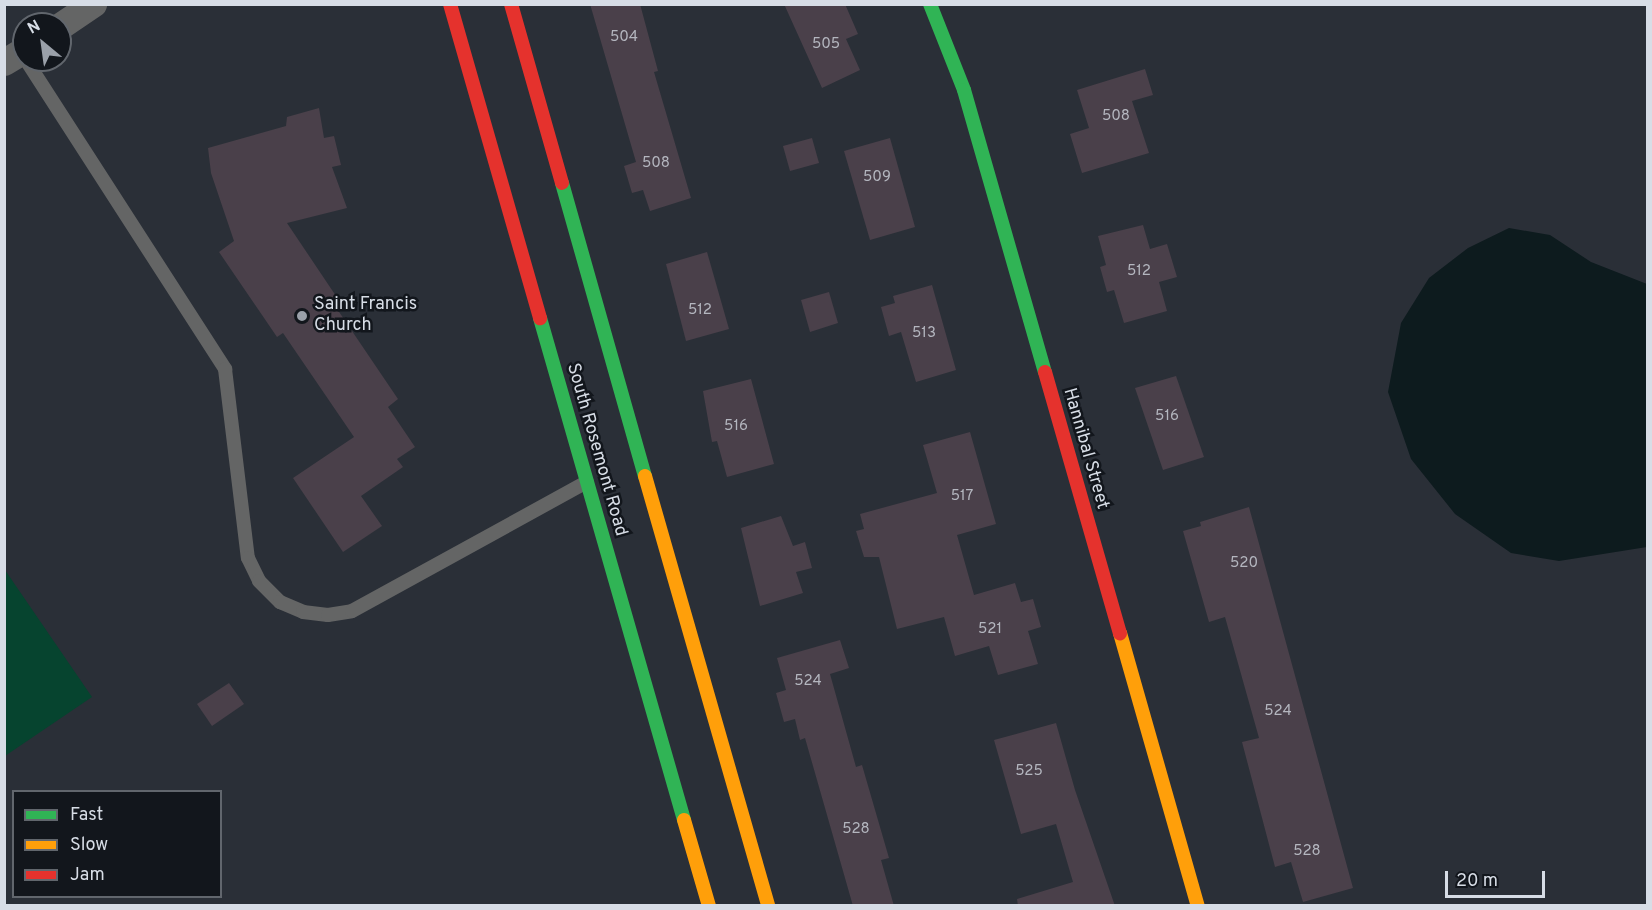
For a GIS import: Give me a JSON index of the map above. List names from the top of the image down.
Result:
{
  "streets": {
    "main road": ["Hannibal Street", "South Rosemont Road"]
  },
  "places": ["Saint Francis Church"],
  "house_numbers": [
    "504",
    "505",
    "508",
    "508",
    "509",
    "512",
    "512",
    "513",
    "516",
    "516",
    "517",
    "520",
    "521",
    "524",
    "524",
    "525",
    "528",
    "528"
  ],
  "legend": ["Fast", "Slow", "Jam"],
  "scale_bar": "20 m",
  "north": "top left"
}
